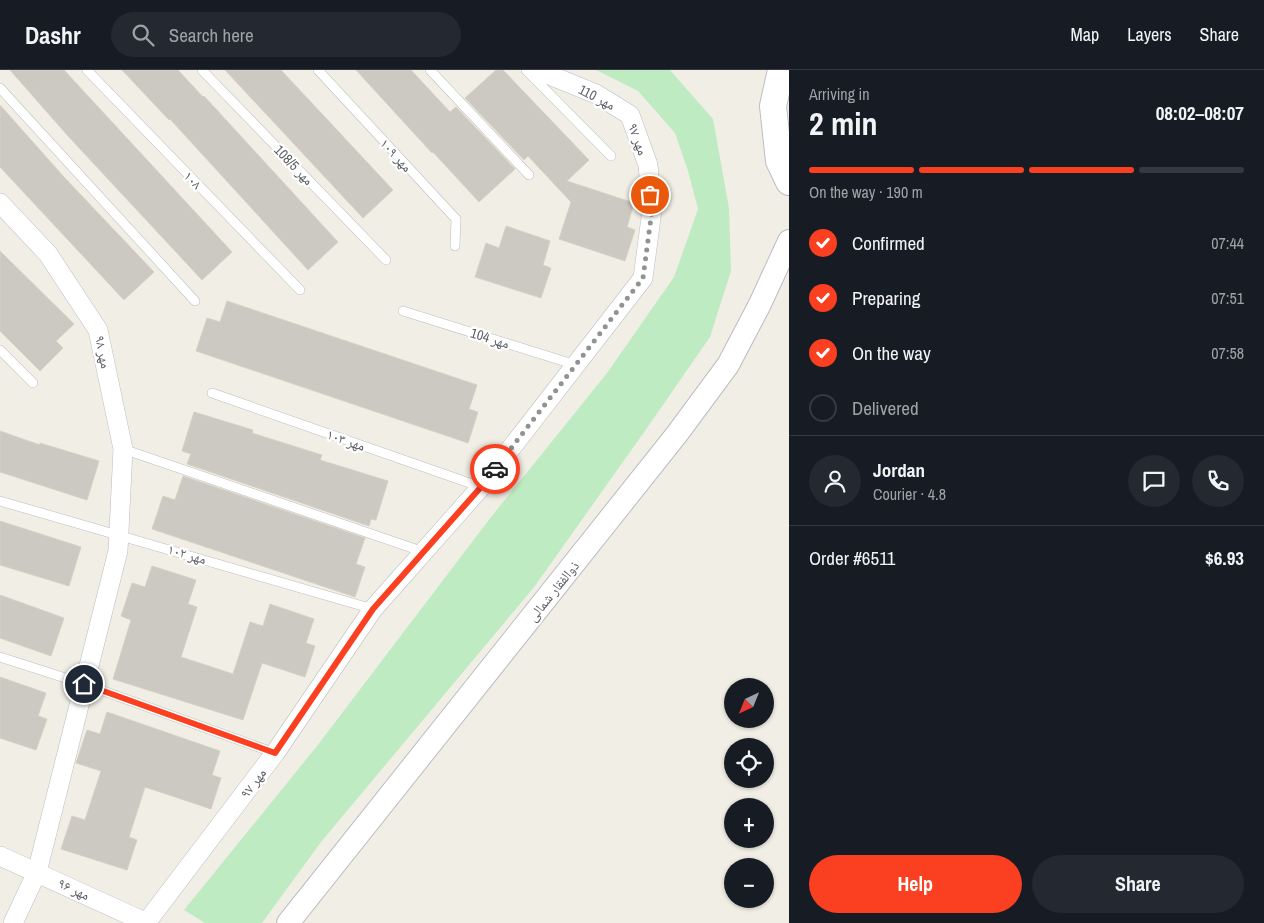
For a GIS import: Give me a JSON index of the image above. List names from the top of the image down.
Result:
{
  "streets": {
    "street": [
      "مهر 110",
      "مهر ۹۷",
      "مهر ۹۸",
      "ذوالفقار شمالی",
      "مهر ۹۶"
    ],
    "lane": [
      "مهر ۱۰۹",
      "مهر 108/5",
      "۱۰۸",
      "مهر 104",
      "مهر ۱۰۳",
      "مهر ۱۰۲"
    ]
  },
  "crossings": [
    ["مهر 110", "مهر ۹۷"],
    ["مهر ۹۷", "مهر 104"],
    ["مهر ۹۷", "مهر ۱۰۳"],
    ["مهر ۹۷", "مهر ۱۰۲"],
    ["مهر ۹۷", "مهر ۹۶"],
    ["مهر ۹۸", "مهر ۱۰۲"],
    ["مهر ۹۸", "مهر ۹۶"]
  ],
  "north": "bottom left",
  "page": {
    "header": "Dashr",
    "search": "Search here",
    "nav": ["Map", "Layers", "Share"],
    "heading": ["2 min", "Arriving in", "08:02–08:07"],
    "panel": [
      "Jordan",
      "Courier · 4.8",
      "Order #6511",
      "$6.93"
    ],
    "bar": "On the way · 190 m",
    "list": [
      ["Confirmed", "07:44"],
      ["Preparing", "07:51"],
      ["On the way", "07:58"],
      "Delivered"
    ],
    "map_buttons": ["+", "−"],
    "buttons": ["Help", "Share"]
  }
}
